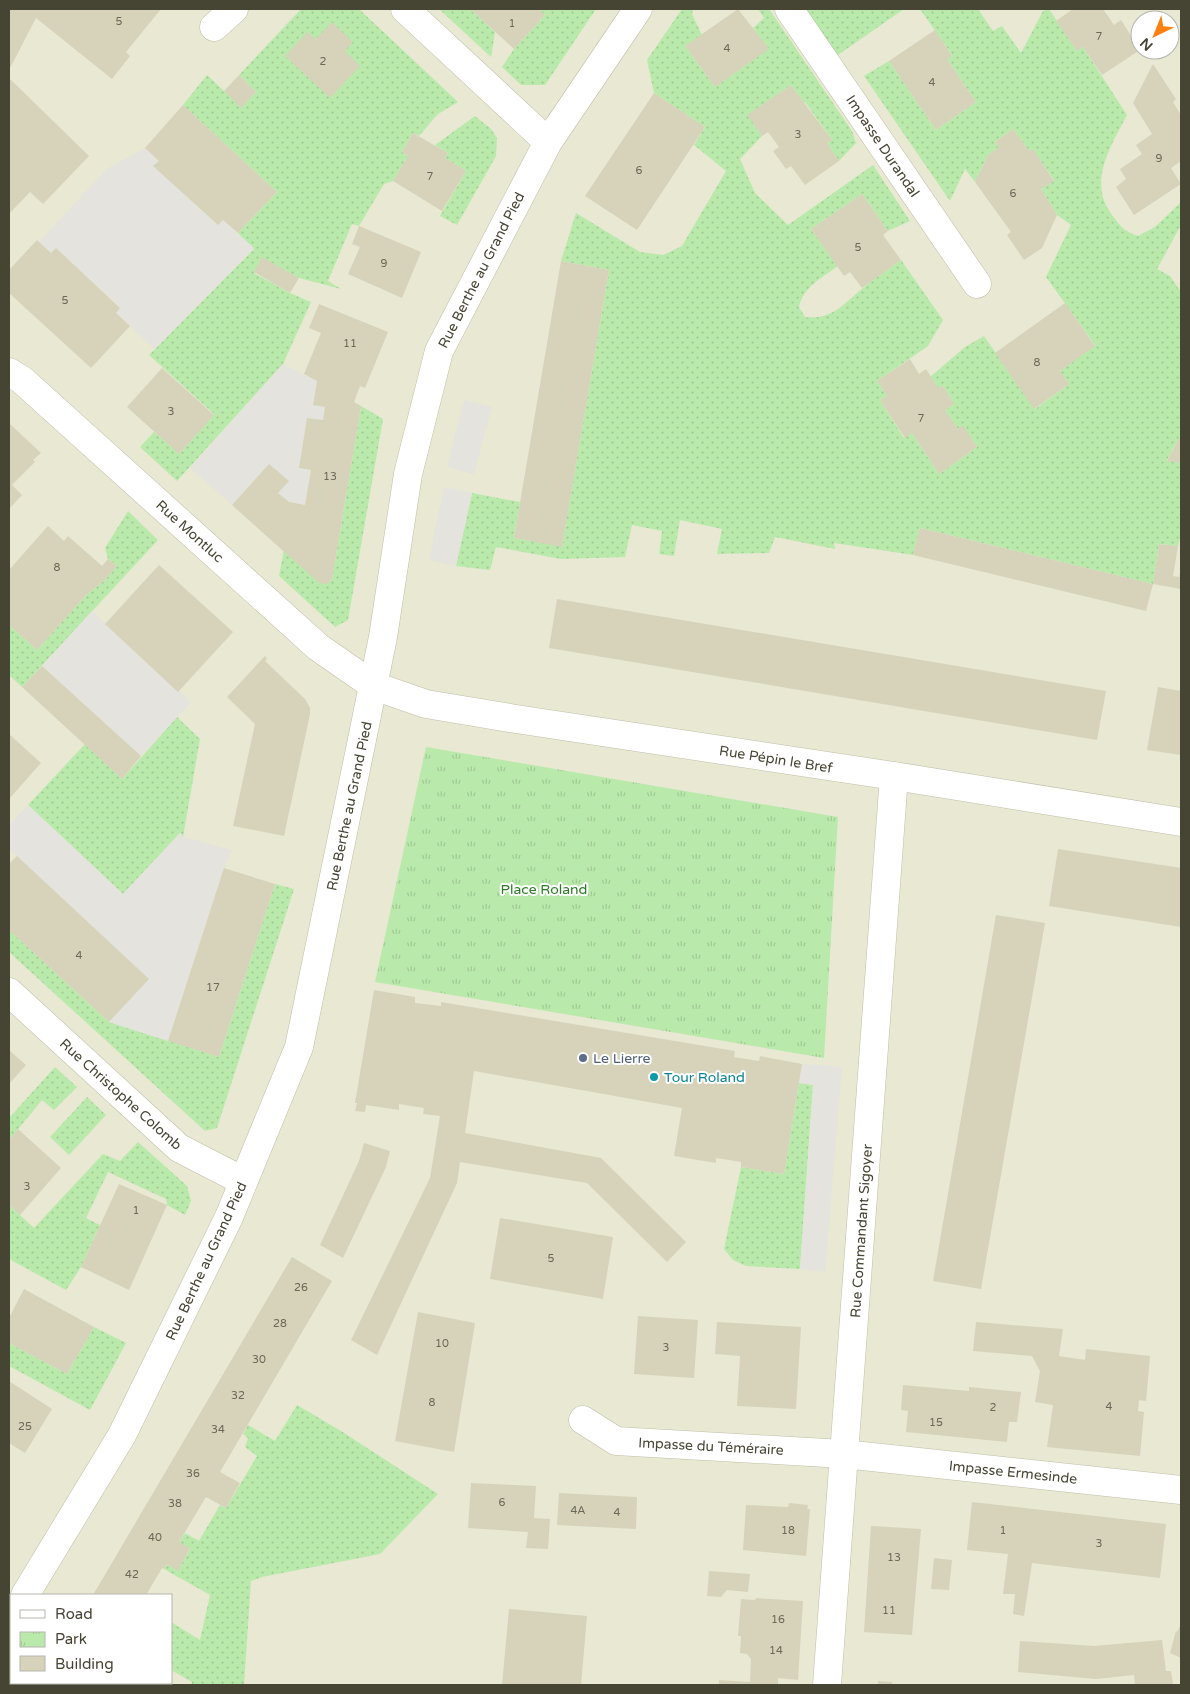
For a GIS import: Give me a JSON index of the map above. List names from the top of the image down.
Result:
{
  "streets": {
    "street": [
      "Impasse Durandal",
      "Rue Berthe au Grand Pied",
      "Rue Montluc",
      "Rue Pépin le Bref",
      "Rue Christophe Colomb",
      "Rue Commandant Sigoyer",
      "Impasse du Téméraire",
      "Impasse Ermesinde"
    ]
  },
  "crossings": [
    ["Rue Berthe au Grand Pied", "Rue Montluc"],
    ["Rue Berthe au Grand Pied", "Rue Pépin le Bref"],
    ["Rue Berthe au Grand Pied", "Rue Christophe Colomb"],
    ["Rue Montluc", "Rue Pépin le Bref"],
    ["Rue Pépin le Bref", "Rue Commandant Sigoyer"],
    ["Rue Commandant Sigoyer", "Impasse du Téméraire"],
    ["Rue Commandant Sigoyer", "Impasse Ermesinde"],
    ["Impasse du Téméraire", "Impasse Ermesinde"]
  ],
  "parks": ["Place Roland"],
  "places": ["Le Lierre", "Tour Roland"],
  "house_numbers": [
    "5",
    "1",
    "7",
    "4",
    "2",
    "4",
    "3",
    "9",
    "6",
    "7",
    "6",
    "5",
    "9",
    "5",
    "11",
    "8",
    "3",
    "7",
    "13",
    "8",
    "4",
    "17",
    "3",
    "1",
    "5",
    "26",
    "28",
    "10",
    "3",
    "30",
    "32",
    "8",
    "4",
    "2",
    "15",
    "25",
    "34",
    "36",
    "6",
    "38",
    "4A",
    "4",
    "18",
    "1",
    "40",
    "3",
    "13",
    "42",
    "11",
    "16",
    "14"
  ],
  "legend": ["Road", "Park", "Building"],
  "north": "bottom left"
}
